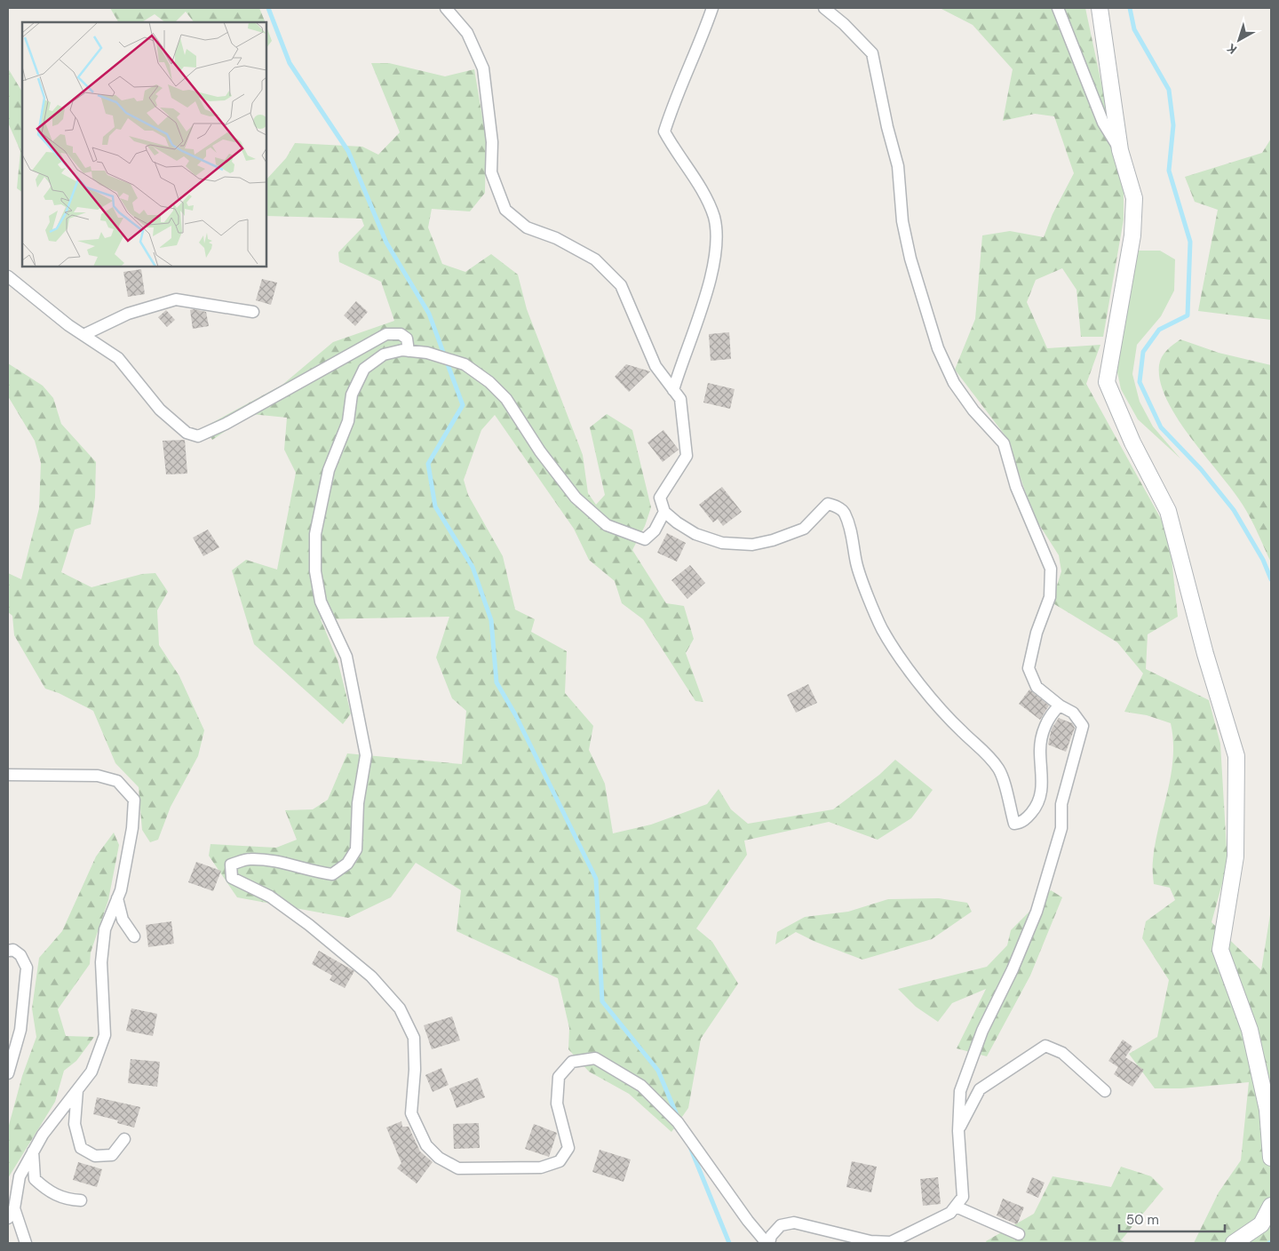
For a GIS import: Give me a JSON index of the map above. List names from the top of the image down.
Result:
{
  "scale_bar": "50 m",
  "north": "bottom left"
}
